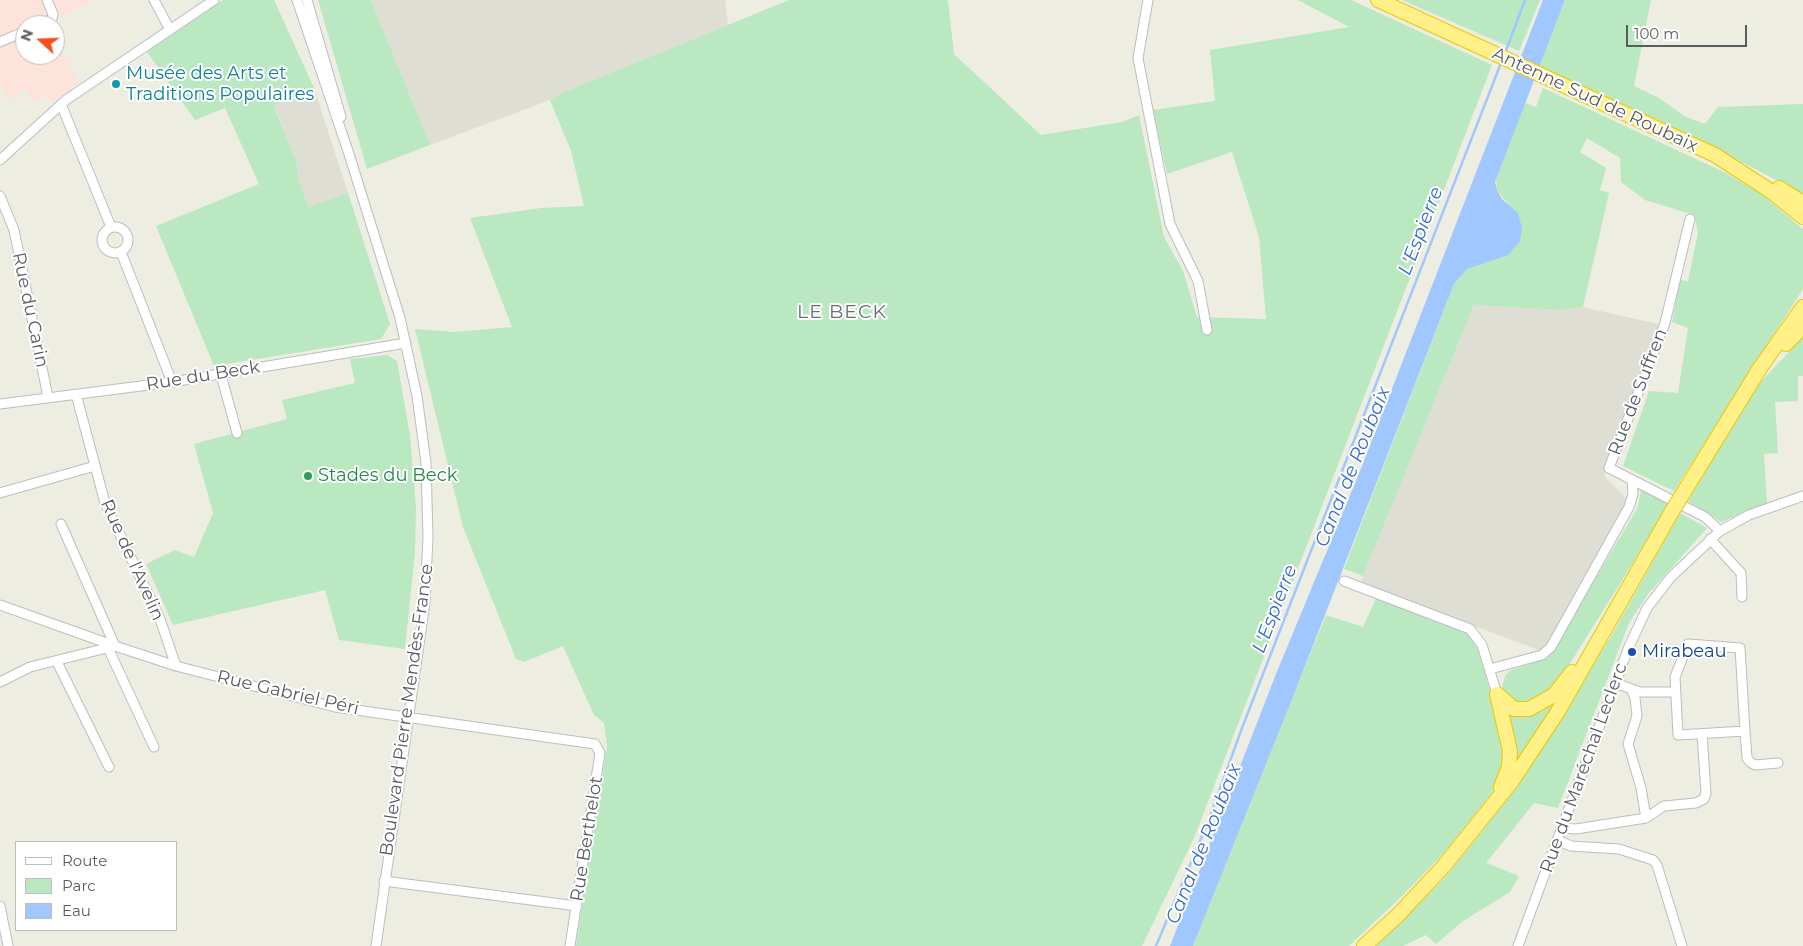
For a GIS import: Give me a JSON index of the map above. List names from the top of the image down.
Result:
{
  "streets": {
    "highway": ["Antenne Sud de Roubaix"],
    "street": [
      "Rue du Carin",
      "Rue du Beck",
      "Rue de Suffren",
      "Rue de l'Avelin",
      "Rue Gabriel Péri",
      "Boulevard Pierre Mendès-France",
      "Rue du Maréchal Leclerc",
      "Rue Berthelot"
    ]
  },
  "crossings": [
    ["Rue du Carin", "Rue du Beck"],
    ["Rue du Beck", "Rue de l'Avelin"],
    ["Rue du Beck", "Boulevard Pierre Mendès-France"],
    ["Rue de Suffren", "Rue du Maréchal Leclerc"],
    ["Rue de l'Avelin", "Rue Gabriel Péri"],
    ["Rue Gabriel Péri", "Boulevard Pierre Mendès-France"],
    ["Rue Gabriel Péri", "Rue Berthelot"]
  ],
  "districts": ["LE BECK"],
  "water": ["L'Espierre", "Canal de Roubaix"],
  "places": ["Musée des Arts et Traditions Populaires", "Stades du Beck", "Mirabeau"],
  "legend": ["Route", "Parc", "Eau"],
  "scale_bar": "100 m",
  "north": "left"
}
